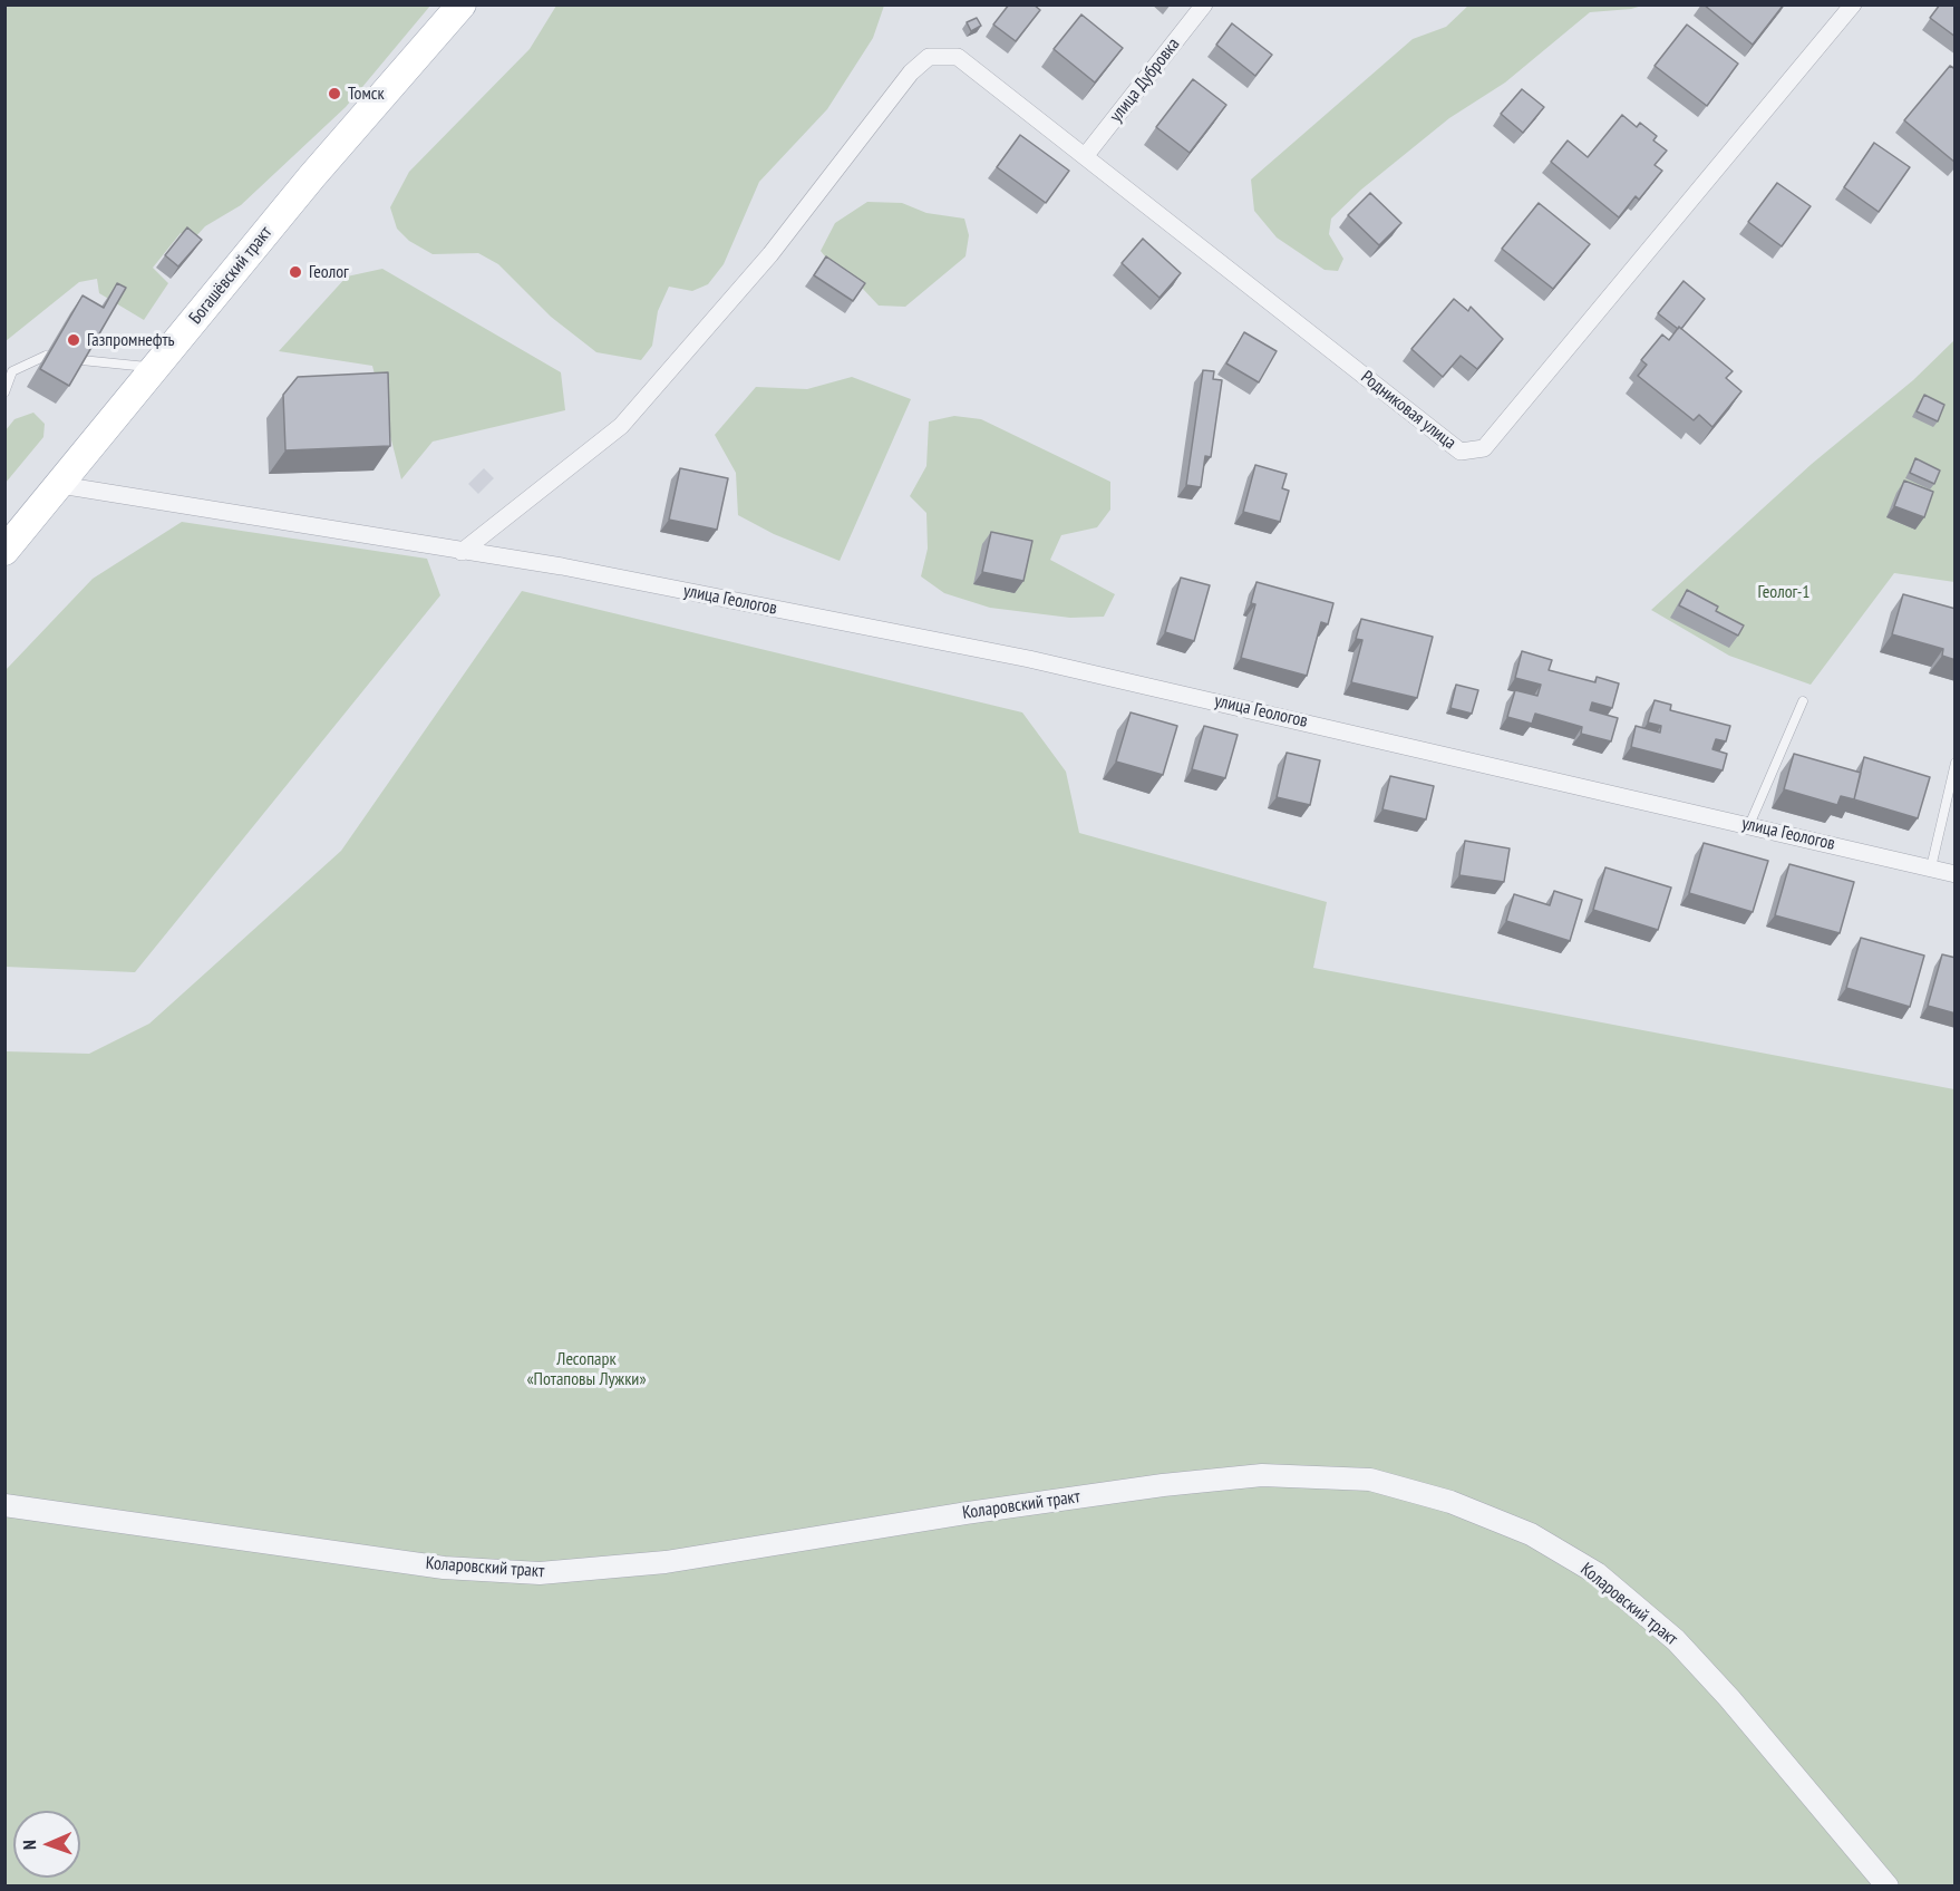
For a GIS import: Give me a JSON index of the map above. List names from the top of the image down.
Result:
{
  "streets": {
    "main road": ["Богашёвский тракт"],
    "street": [
      "улица Дубровка",
      "Родниковая улица",
      "улица Геологов",
      "Коларовский тракт"
    ]
  },
  "crossings": [
    ["улица Дубровка", "Родниковая улица"],
    ["Богашёвский тракт", "улица Геологов"],
    ["Родниковая улица", "улица Геологов"]
  ],
  "parks": ["Геолог-1", "Лесопарк «Потаповы Лужки»"],
  "places": ["Томск", "Геолог", "Газпромнефть"],
  "north": "left"
}
